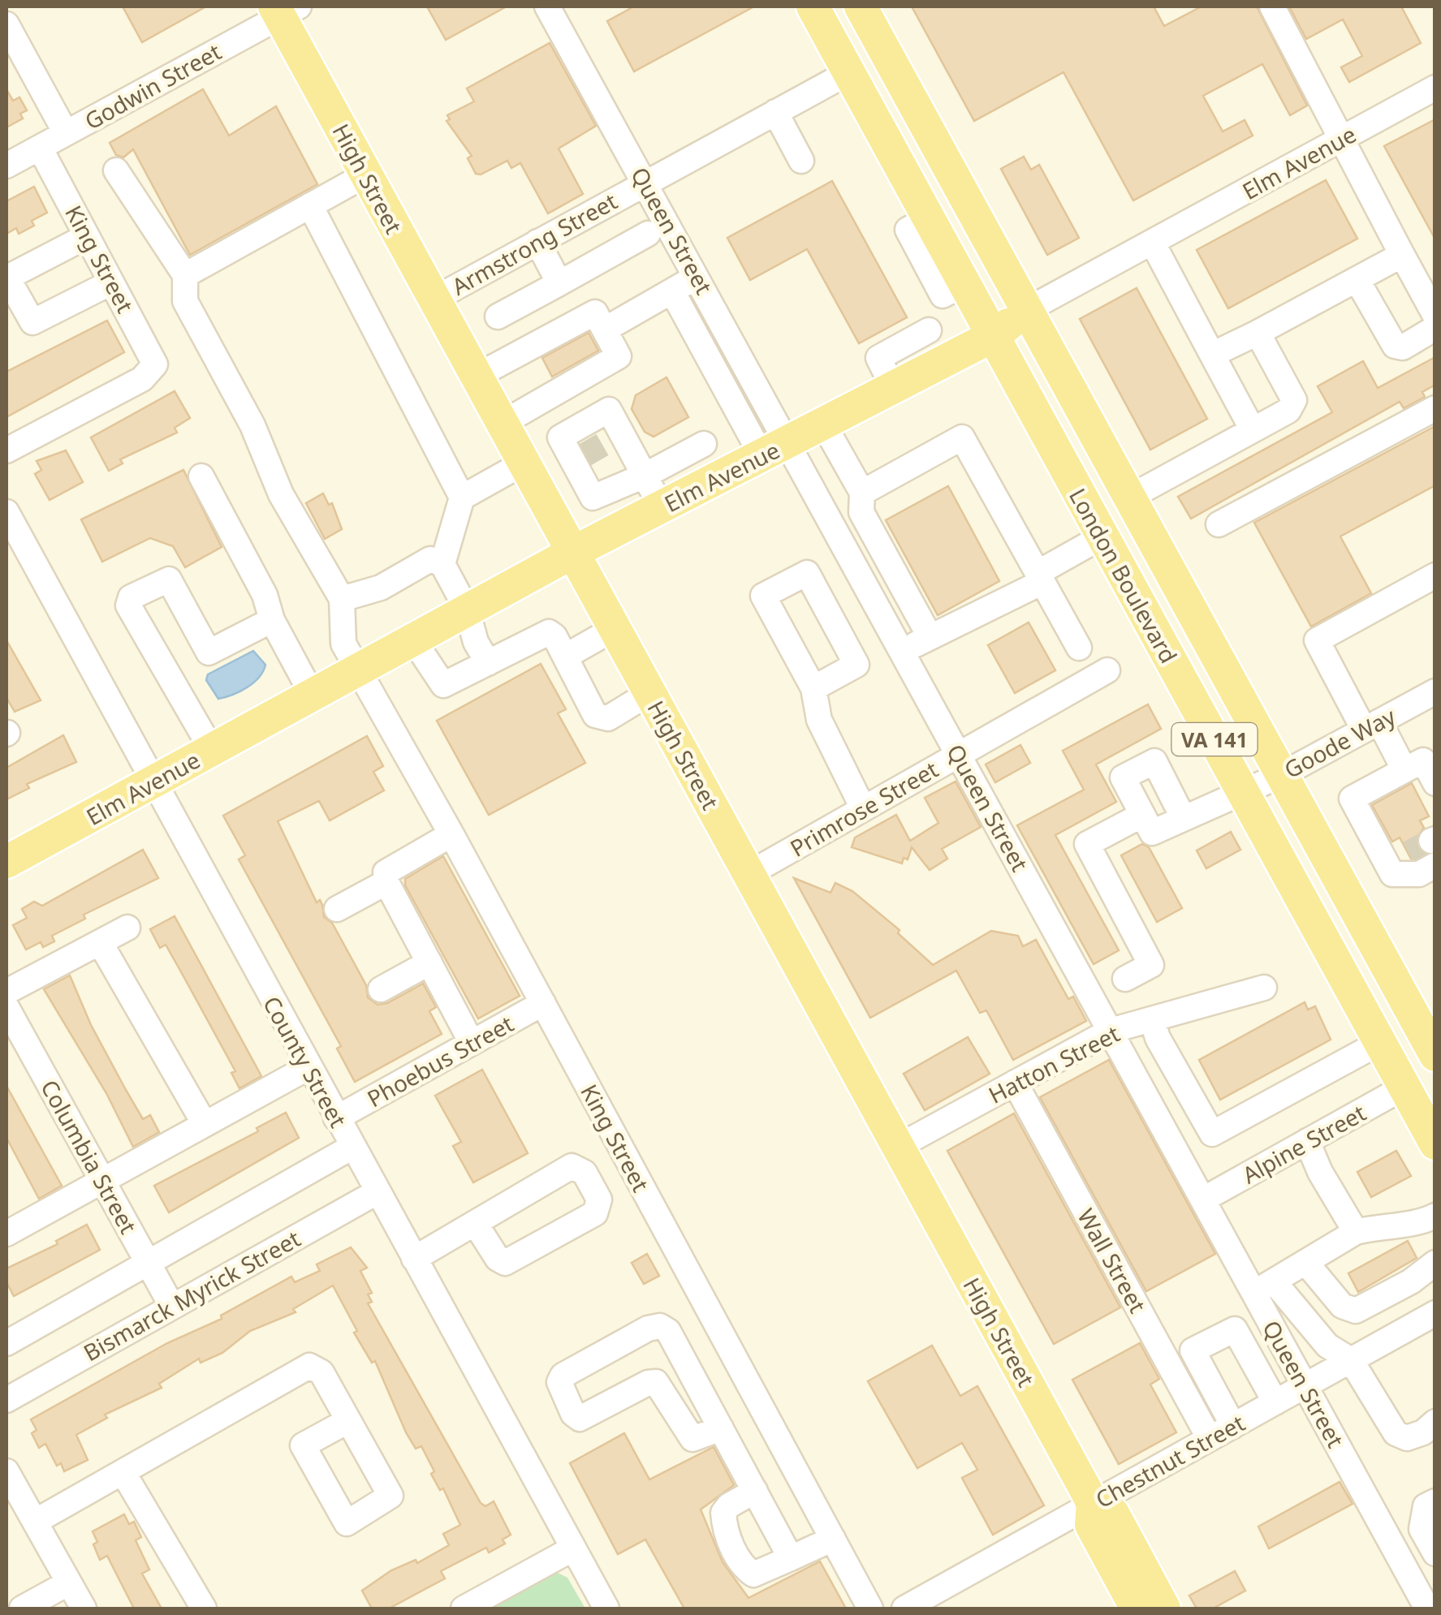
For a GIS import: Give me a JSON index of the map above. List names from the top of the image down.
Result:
{
  "streets": {
    "main road": [
      "Elm Avenue",
      "High Street",
      "London Boulevard",
      "VA 141"
    ],
    "street": [
      "Godwin Street",
      "Queen Street",
      "Armstrong Street",
      "King Street",
      "Goode Way",
      "Primrose Street",
      "Phoebus Street",
      "County Street",
      "Hatton Street",
      "Alpine Street",
      "Columbia Street",
      "Wall Street",
      "Bismarck Myrick Street",
      "Chestnut Street"
    ]
  },
  "crossings": [
    ["Godwin Street", "High Street"],
    ["Godwin Street", "King Street"],
    ["Elm Avenue", "High Street"],
    ["Elm Avenue", "Queen Street"],
    ["Elm Avenue", "King Street"],
    ["Elm Avenue", "London Boulevard"],
    ["Elm Avenue", "County Street"],
    ["High Street", "Armstrong Street"],
    ["High Street", "Primrose Street"],
    ["High Street", "Hatton Street"],
    ["High Street", "Chestnut Street"],
    ["Queen Street", "Armstrong Street"],
    ["Queen Street", "Primrose Street"],
    ["Queen Street", "Hatton Street"],
    ["Queen Street", "Alpine Street"],
    ["Queen Street", "Chestnut Street"],
    ["Armstrong Street", "London Boulevard"],
    ["King Street", "Phoebus Street"],
    ["London Boulevard", "Goode Way"],
    ["London Boulevard", "Alpine Street"],
    ["Phoebus Street", "County Street"],
    ["County Street", "Bismarck Myrick Street"],
    ["Hatton Street", "Wall Street"],
    ["Columbia Street", "Bismarck Myrick Street"],
    ["Wall Street", "Chestnut Street"]
  ]
}
